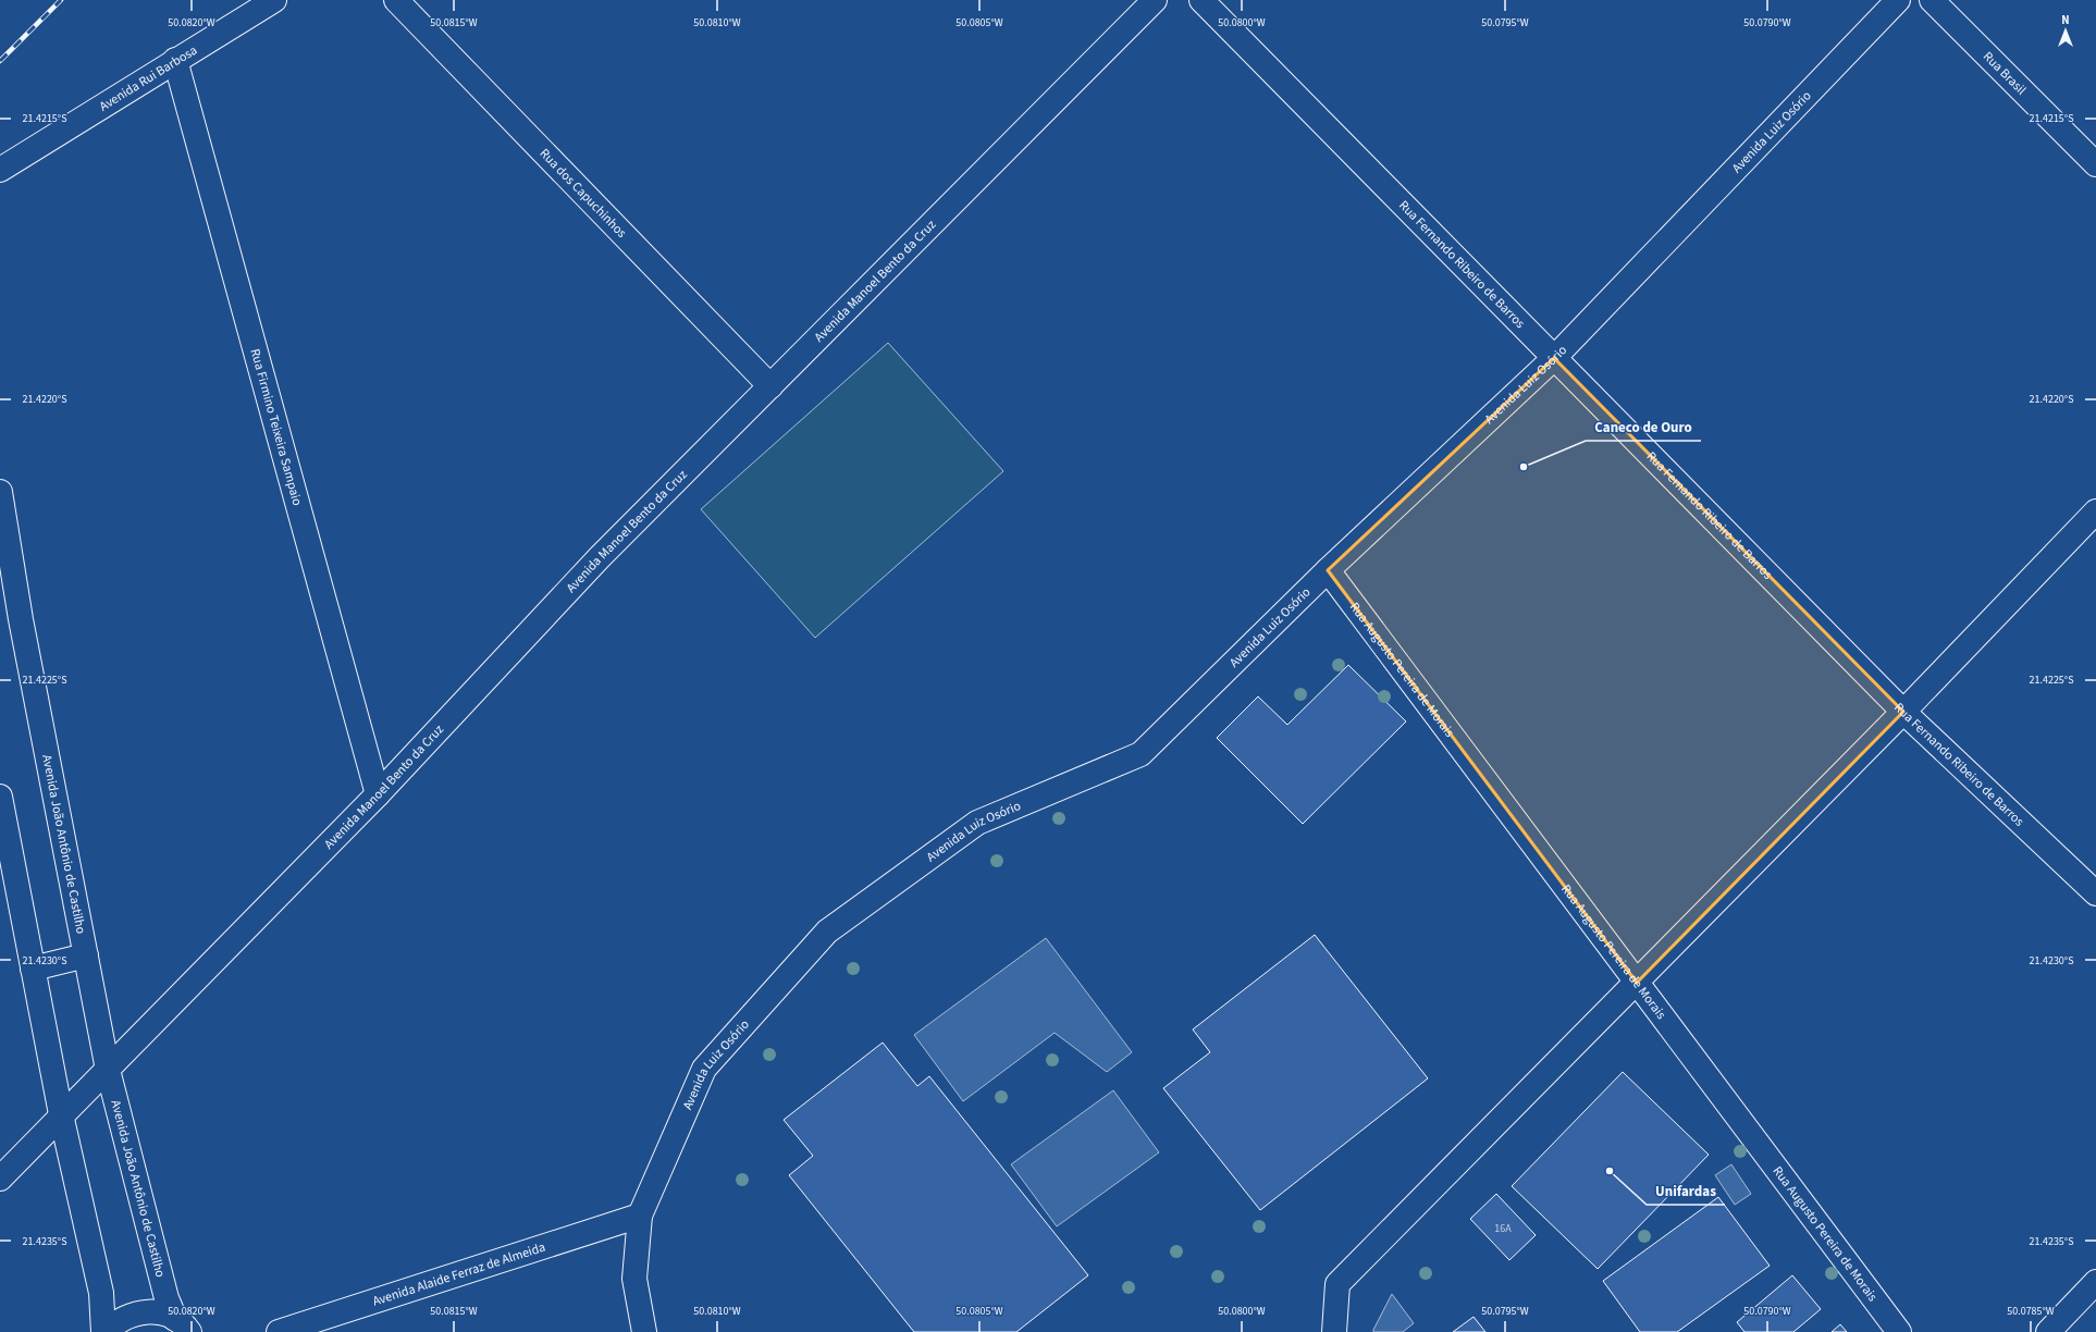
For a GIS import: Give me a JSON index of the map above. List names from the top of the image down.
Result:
{
  "streets": {
    "street": [
      "Rua Brasil",
      "Avenida Rui Barbosa",
      "Avenida Luiz Osório",
      "Rua dos Capuchinhos",
      "Rua Fernando Ribeiro de Barros",
      "Avenida Manoel Bento da Cruz",
      "Rua Firmino Teixeira Sampaio",
      "Rua Augusto Pereira de Morais",
      "Avenida João Antônio de Castilho",
      "Avenida Alaide Ferraz de Almeida"
    ]
  },
  "crossings": [
    ["Avenida Rui Barbosa", "Rua Firmino Teixeira Sampaio"],
    ["Avenida Luiz Osório", "Rua Fernando Ribeiro de Barros"],
    ["Avenida Luiz Osório", "Rua Augusto Pereira de Morais"],
    ["Avenida Luiz Osório", "Avenida Alaide Ferraz de Almeida"],
    ["Rua dos Capuchinhos", "Avenida Manoel Bento da Cruz"],
    ["Avenida Manoel Bento da Cruz", "Rua Firmino Teixeira Sampaio"],
    ["Avenida Manoel Bento da Cruz", "Avenida João Antônio de Castilho"]
  ],
  "places": ["Caneco de Ouro", "Unifardas"],
  "house_numbers": ["16A"],
  "north": "top",
  "coordinates": [
    "50.0820°W",
    "50.0815°W",
    "50.0810°W",
    "50.0805°W",
    "50.0800°W",
    "50.0795°W",
    "50.0790°W",
    "21.4215°S",
    "21.4220°S",
    "21.4225°S",
    "21.4230°S",
    "21.4235°S",
    "50.0785°W"
  ]
}
